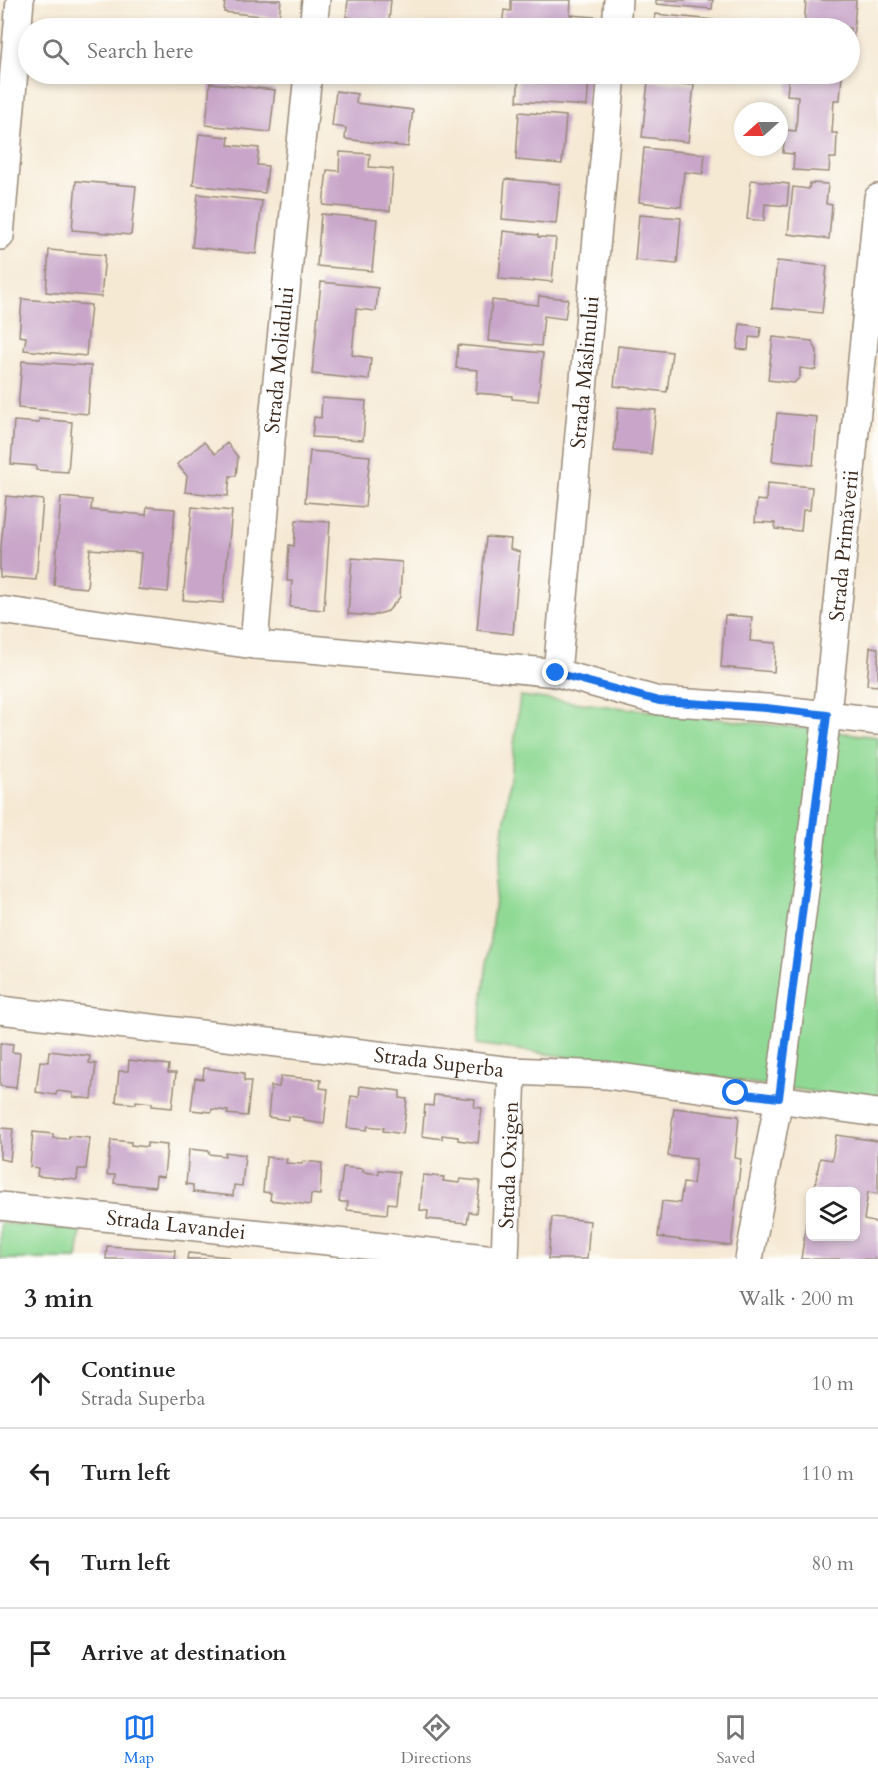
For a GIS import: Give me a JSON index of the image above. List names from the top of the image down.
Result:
{
  "streets": {
    "street": [
      "Strada Molidului",
      "Strada Măslinului",
      "Strada Primăverii",
      "Strada Superba",
      "Strada Oxigen",
      "Strada Lavandei"
    ]
  },
  "crossings": [
    ["Strada Primăverii", "Strada Superba"],
    ["Strada Superba", "Strada Oxigen"]
  ],
  "north": "left",
  "page": {
    "search": "Search here",
    "heading": ["3 min", "Walk · 200 m"],
    "list": [
      ["Continue", "Strada Superba", "10 m"],
      ["Turn left", "110 m"],
      ["Turn left", "80 m"],
      "Arrive at destination"
    ],
    "nav": ["Map", "Directions", "Saved"]
  }
}
